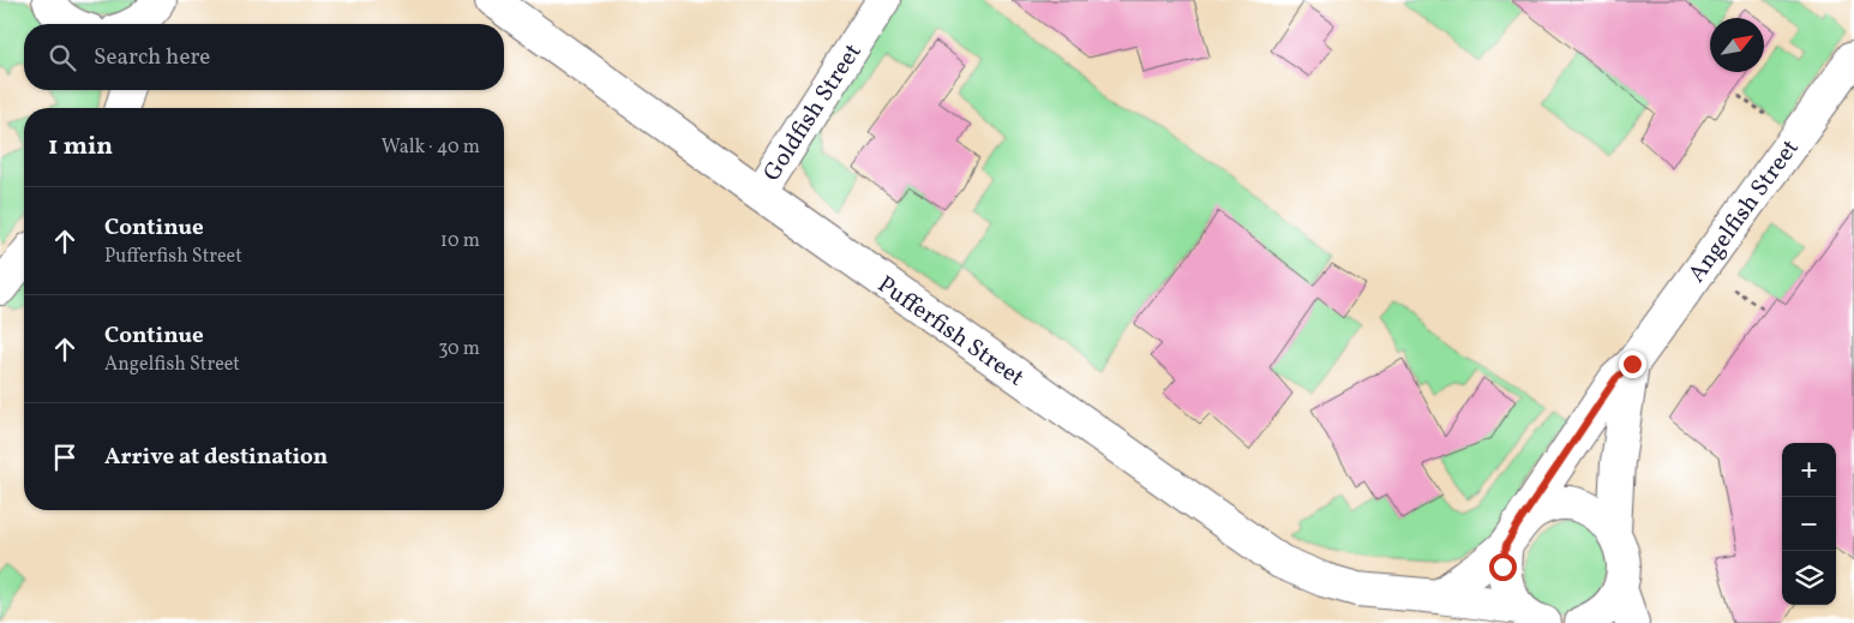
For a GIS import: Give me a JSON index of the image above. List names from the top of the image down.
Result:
{
  "streets": {
    "street": ["Goldfish Street", "Angelfish Street", "Pufferfish Street"]
  },
  "crossings": [
    ["Goldfish Street", "Pufferfish Street"],
    ["Angelfish Street", "Pufferfish Street"]
  ],
  "north": "top right",
  "page": {
    "search": "Search here",
    "heading": ["1 min", "Walk · 40 m"],
    "list": [
      ["Continue", "Pufferfish Street", "10 m"],
      ["Continue", "Angelfish Street", "30 m"],
      "Arrive at destination"
    ],
    "map_buttons": ["+", "−"]
  }
}
